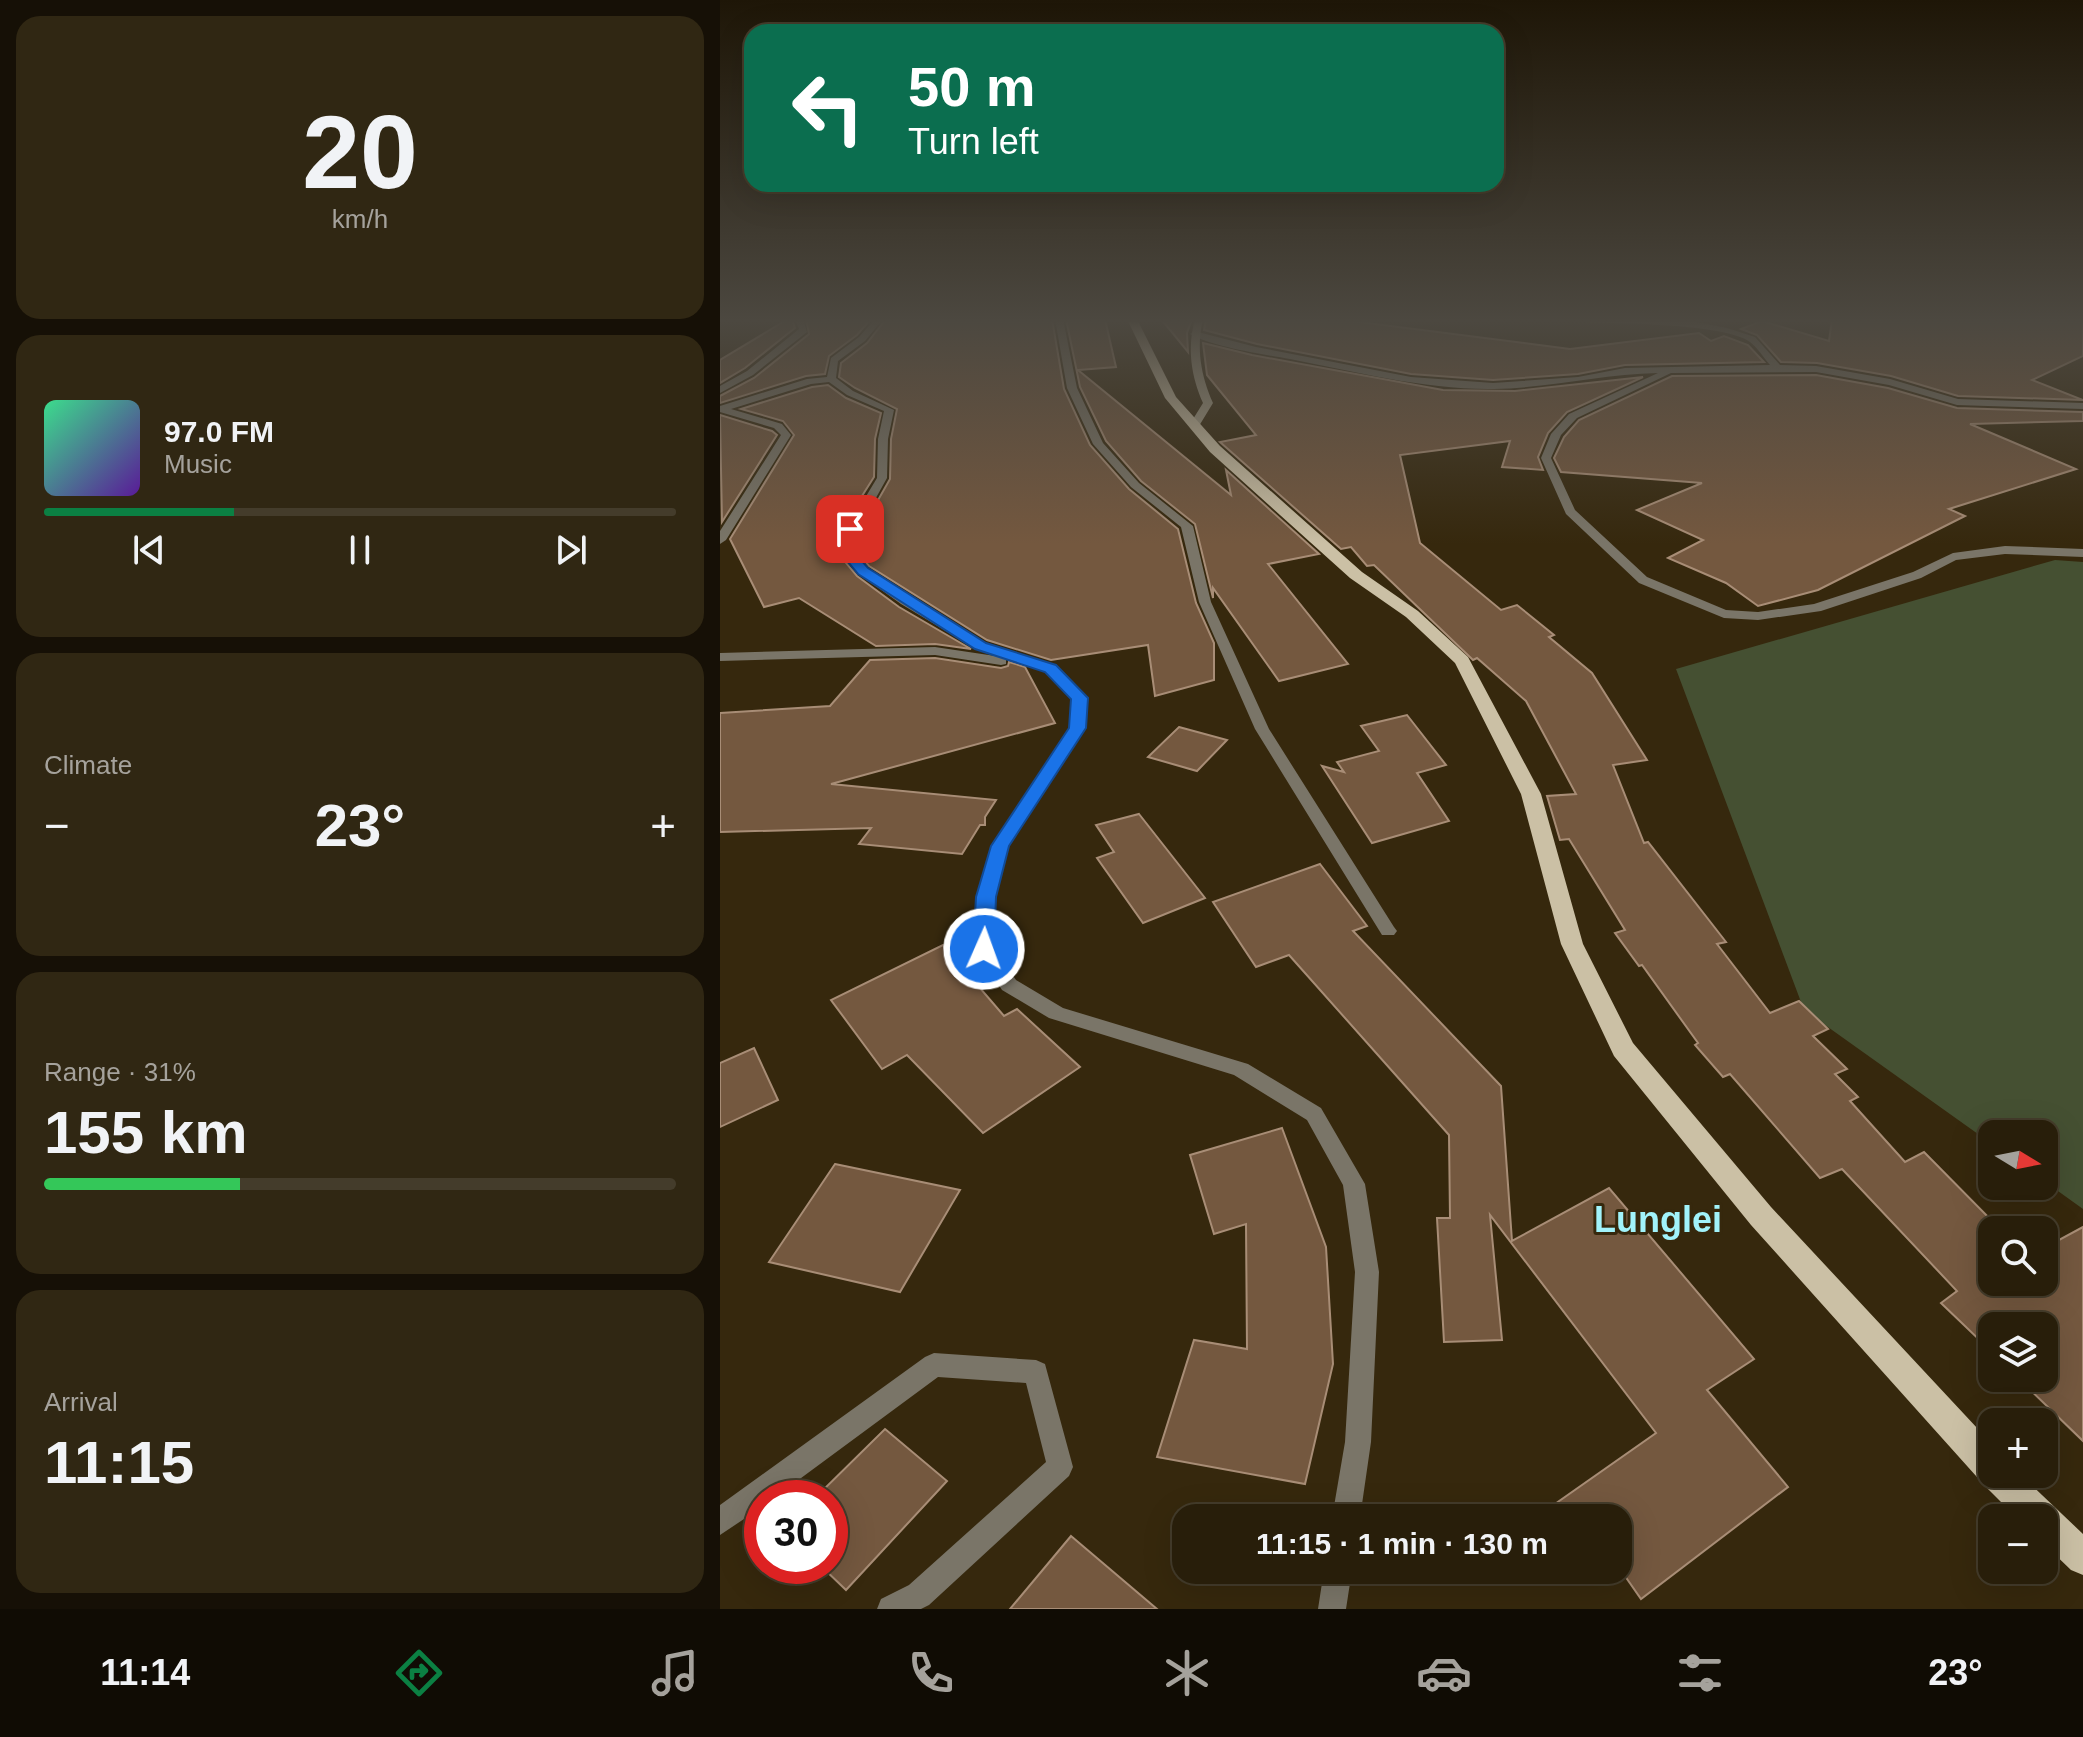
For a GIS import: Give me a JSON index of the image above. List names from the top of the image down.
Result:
{
  "districts": ["Lunglei"],
  "north": "right",
  "page": {
    "tile": [
      ["20", "km/h"],
      "Climate",
      ["Range · 31%", "155 km"],
      ["Arrival", "11:15"]
    ],
    "turn": ["50 m", "Turn left"],
    "song": ["97.0 FM", "Music"],
    "heat": ["−", "23°", "+"],
    "map_buttons": ["+", "−"],
    "limit": "30",
    "trip": "11:15 · 1 min · 130 m",
    "tabs": ["11:14", "23°"]
  }
}
